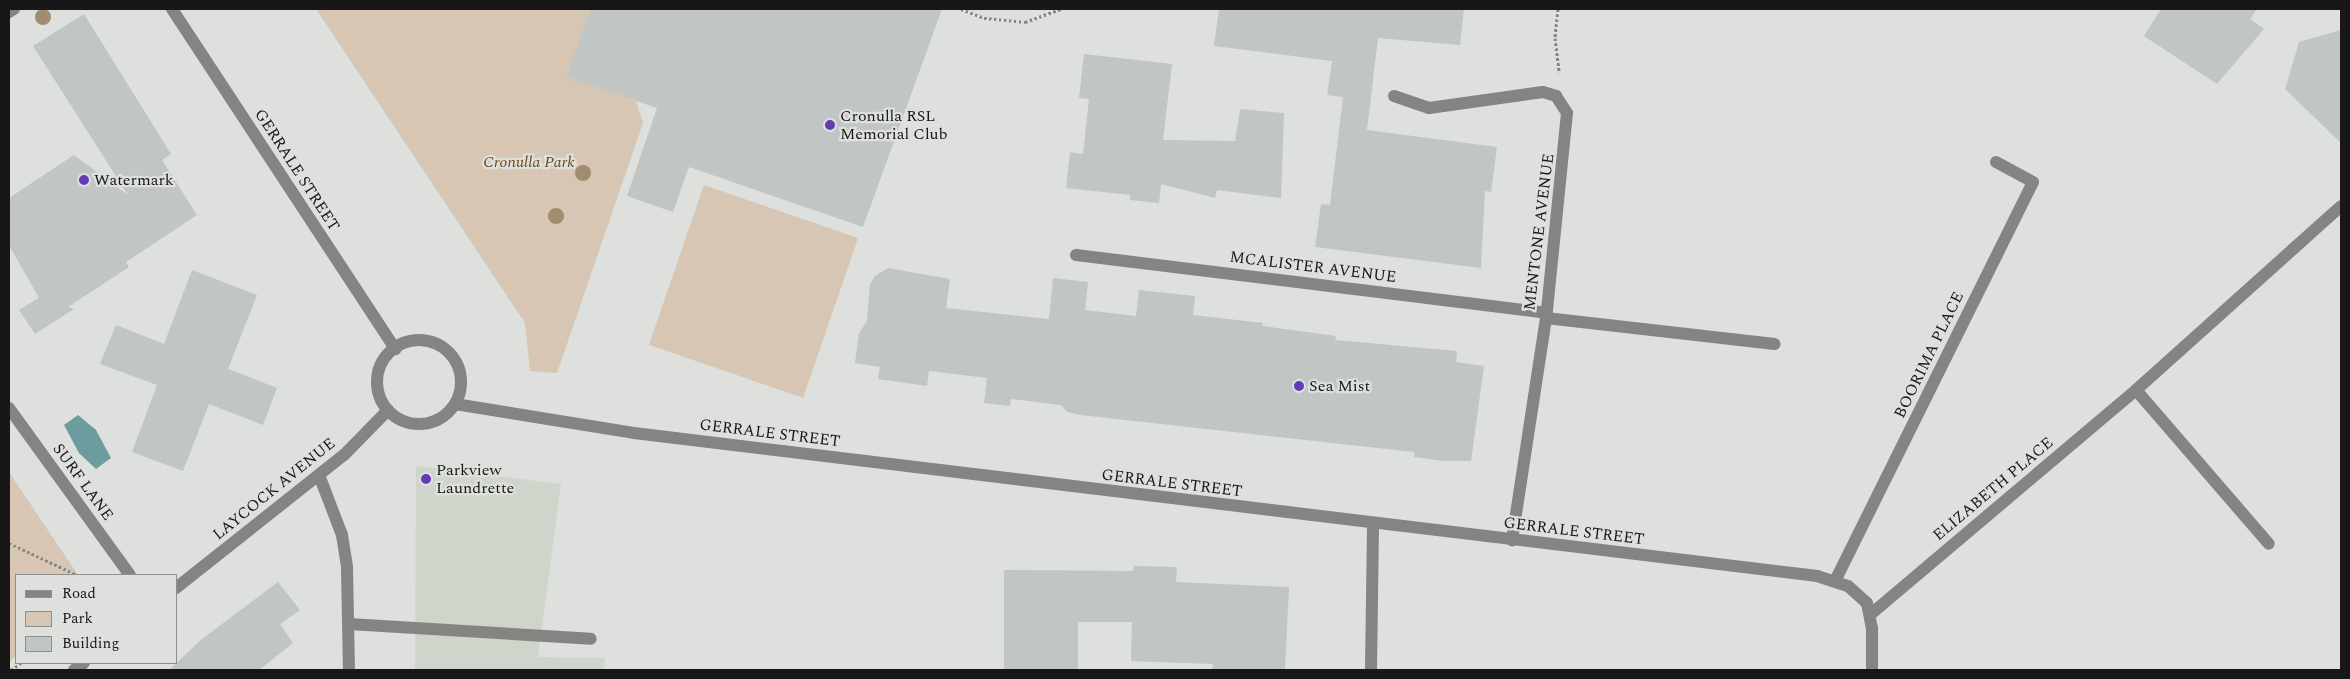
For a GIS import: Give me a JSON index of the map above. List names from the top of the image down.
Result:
{
  "streets": {
    "street": [
      "GERRALE STREET",
      "MENTONE AVENUE",
      "MCALISTER AVENUE",
      "BOORIMA PLACE",
      "SURF LANE",
      "LAYCOCK AVENUE",
      "ELIZABETH PLACE"
    ]
  },
  "crossings": [
    ["GERRALE STREET", "MENTONE AVENUE"],
    ["GERRALE STREET", "BOORIMA PLACE"],
    ["GERRALE STREET", "LAYCOCK AVENUE"],
    ["GERRALE STREET", "ELIZABETH PLACE"],
    ["MENTONE AVENUE", "MCALISTER AVENUE"]
  ],
  "parks": ["Cronulla Park"],
  "places": [
    "Cronulla RSL Memorial Club",
    "Watermark",
    "Sea Mist",
    "Parkview Laundrette"
  ],
  "legend": ["Road", "Park", "Building"]
}
